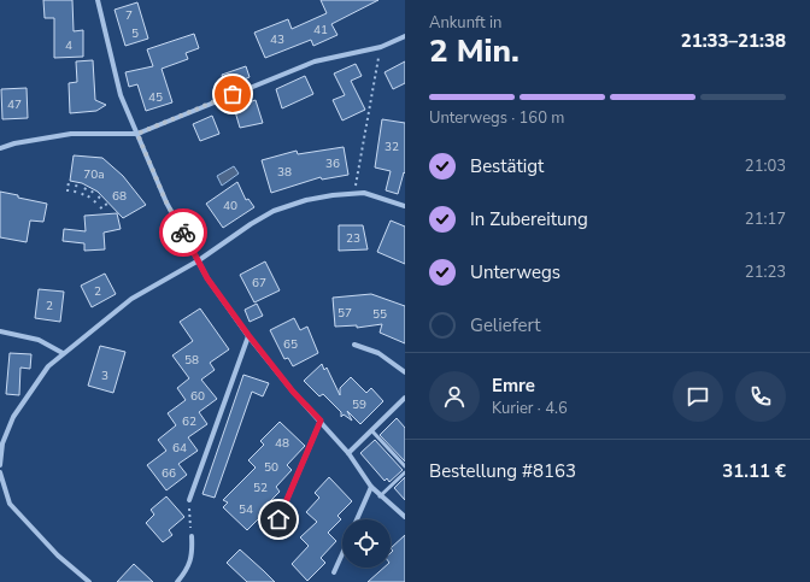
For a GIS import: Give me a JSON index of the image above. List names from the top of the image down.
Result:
{
  "house_numbers": [
    "7",
    "41",
    "5",
    "43",
    "4",
    "45",
    "47",
    "32",
    "36",
    "38",
    "70a",
    "68",
    "40",
    "23",
    "67",
    "2",
    "2",
    "57",
    "55",
    "65",
    "58",
    "3",
    "60",
    "59",
    "62",
    "48",
    "64",
    "50",
    "66",
    "52",
    "54"
  ],
  "page": {
    "heading": ["2 Min.", "Ankunft in", "21:33–21:38"],
    "panel": [
      "Emre",
      "Kurier · 4.6",
      "Bestellung #8163",
      "31.11 €"
    ],
    "bar": "Unterwegs · 160 m",
    "list": [
      ["Bestätigt", "21:03"],
      ["In Zubereitung", "21:17"],
      ["Unterwegs", "21:23"],
      "Geliefert"
    ]
  }
}
